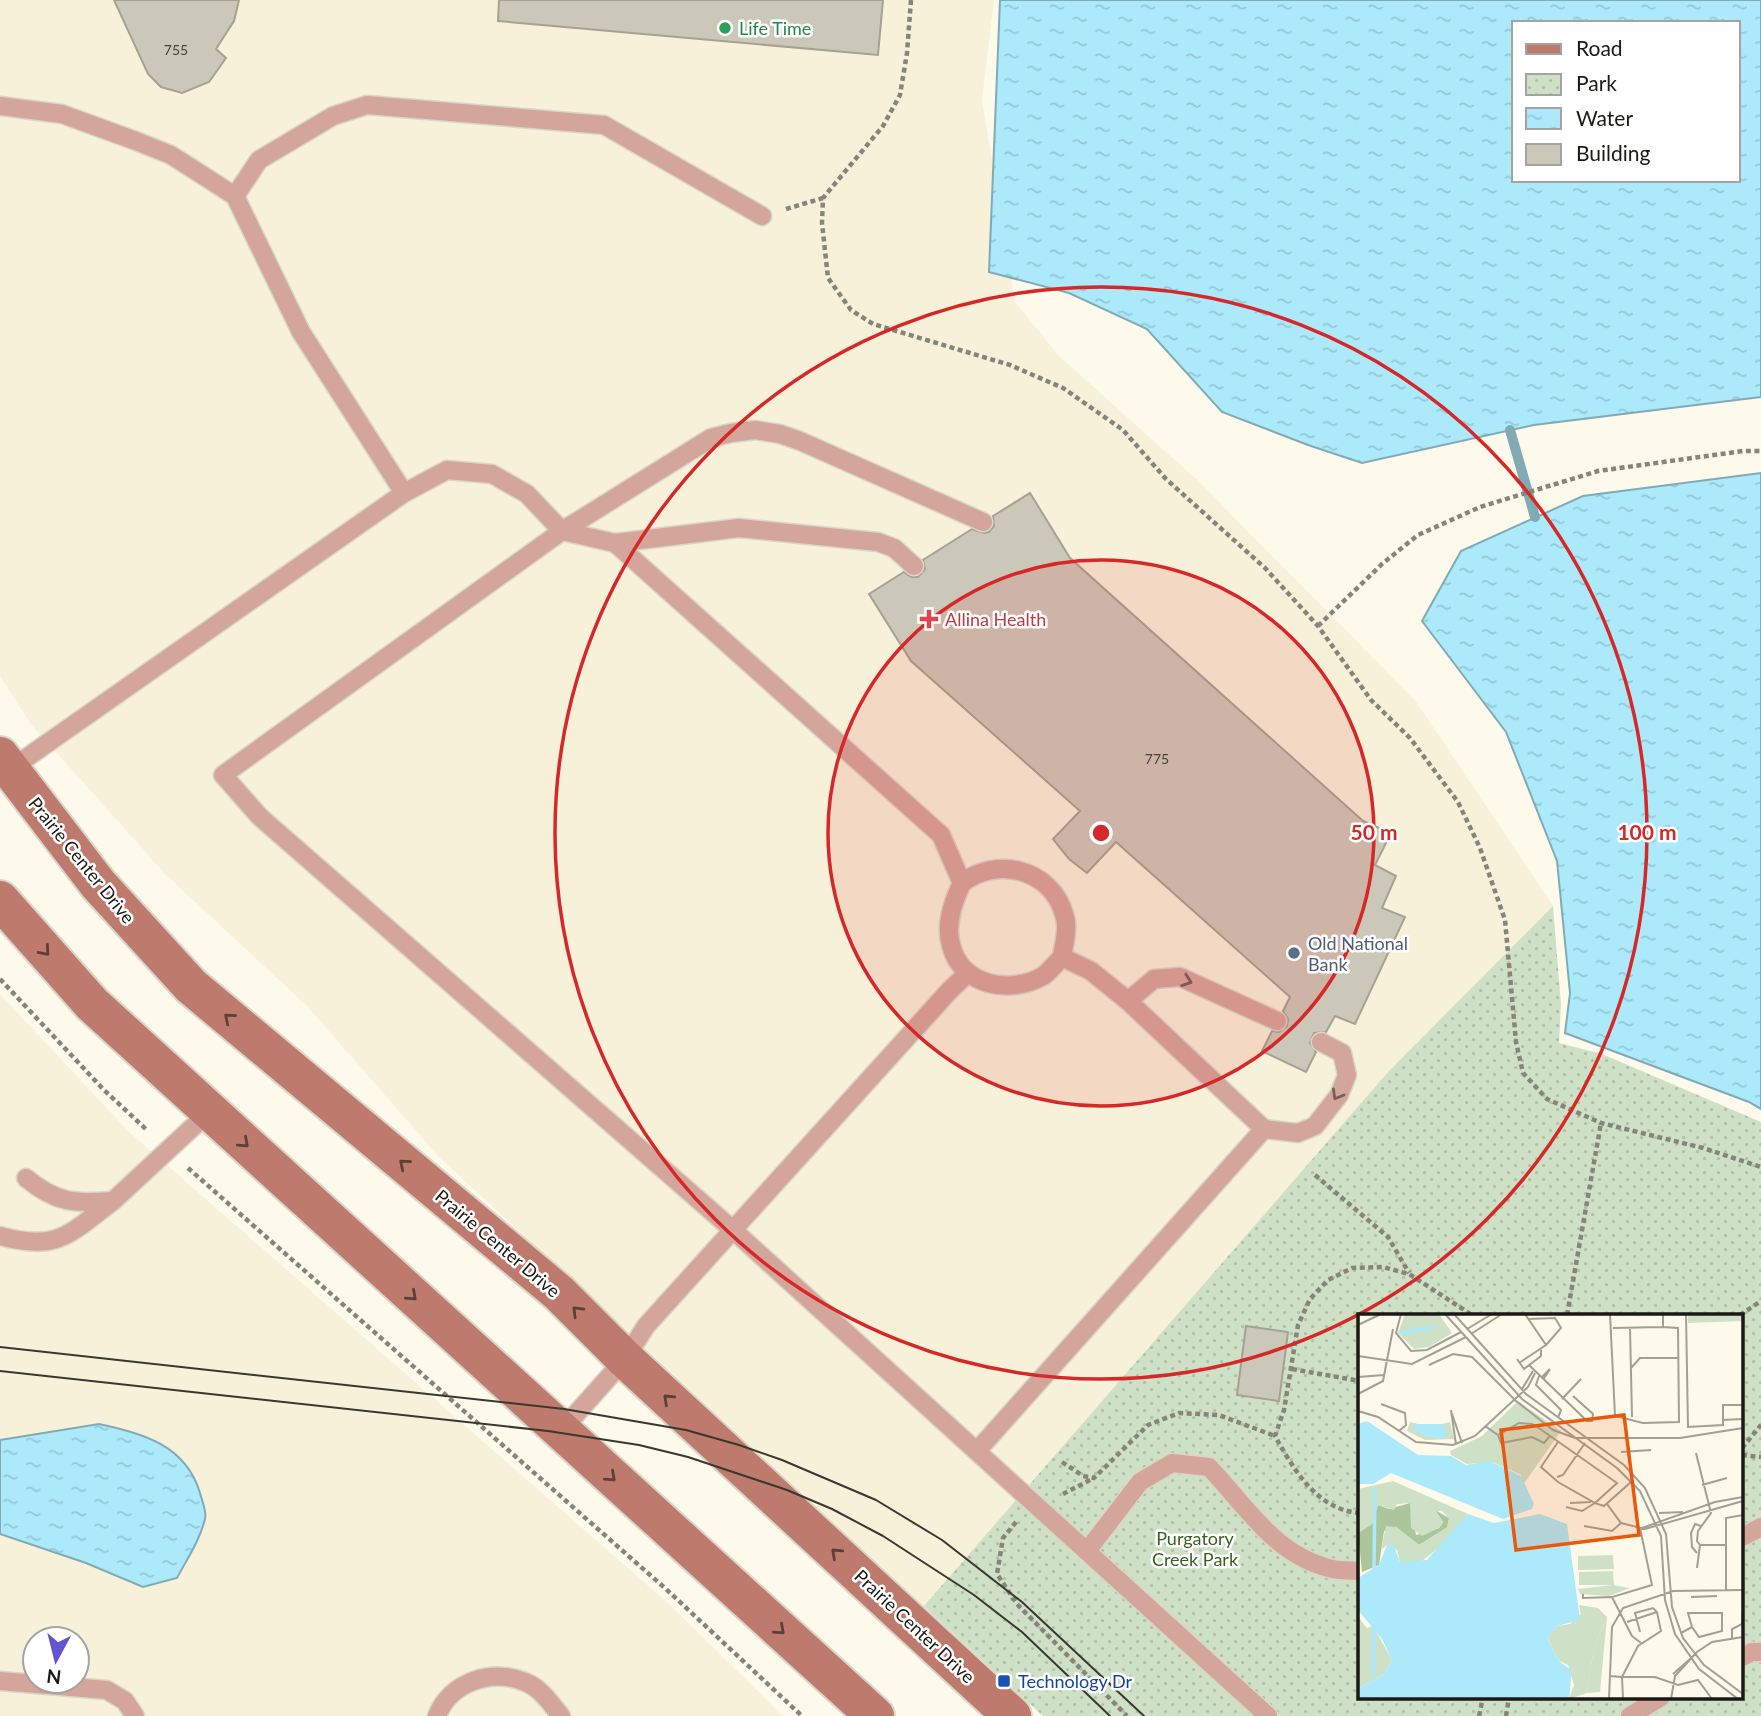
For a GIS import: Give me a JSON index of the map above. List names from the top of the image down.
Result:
{
  "streets": {
    "main road": ["Prairie Center Drive"]
  },
  "parks": ["Purgatory Creek Park"],
  "places": {
    "other": ["Life Time", "Old National Bank"],
    "health": ["Allina Health"],
    "transit": ["Technology Dr"]
  },
  "house_numbers": ["755", "775"],
  "legend": [
    "Road",
    "Park",
    "Water",
    "Building"
  ],
  "north": "bottom",
  "rings": ["50 m", "100 m"]
}
